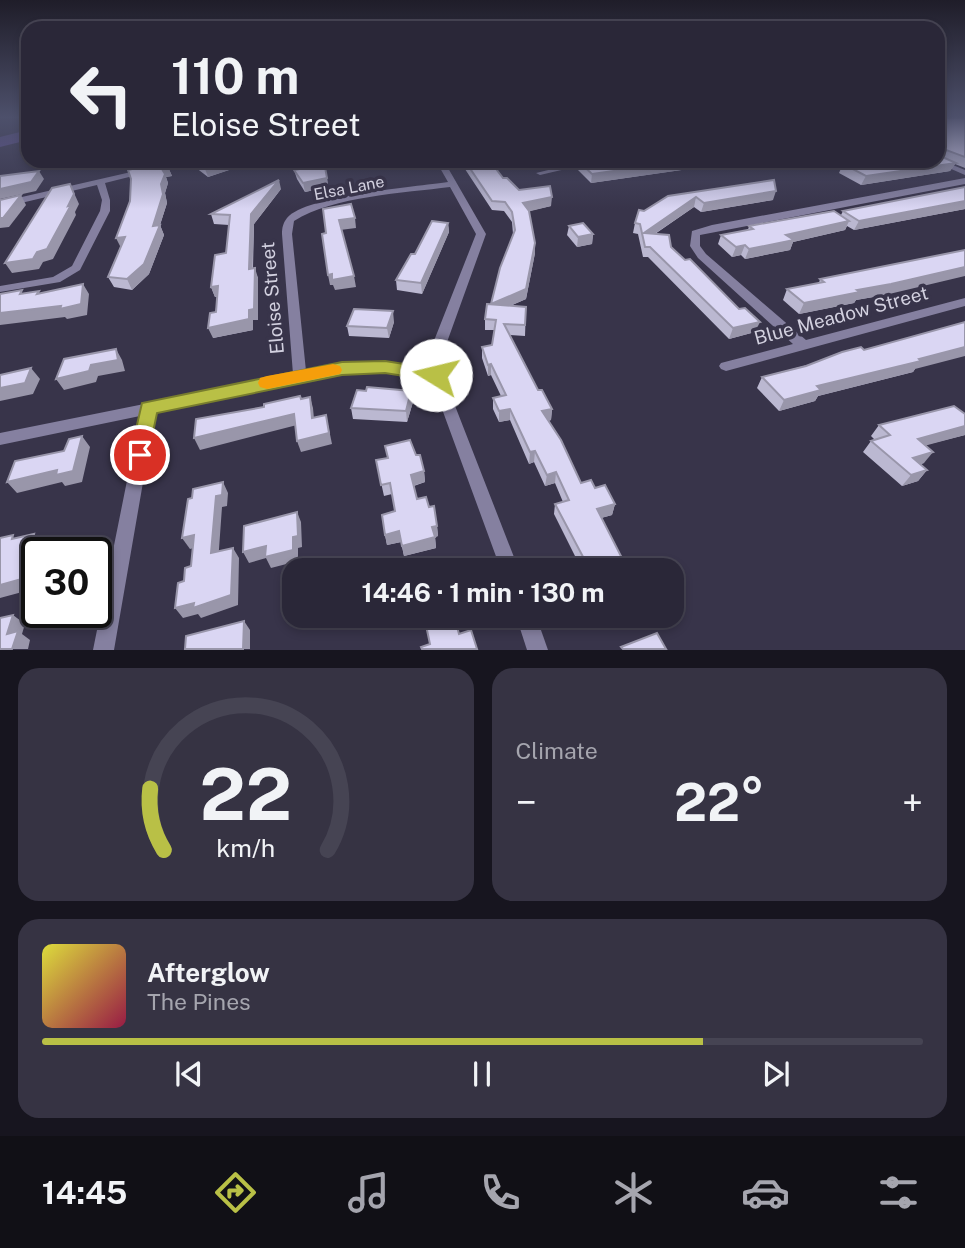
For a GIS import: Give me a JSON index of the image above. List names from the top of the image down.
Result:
{
  "streets": {
    "street": ["Elsa Lane", "Eloise Street", "Blue Meadow Street"]
  },
  "crossings": [
    ["Elsa Lane", "Eloise Street"]
  ],
  "page": {
    "turn": ["110 m", "Eloise Street"],
    "limit": "30",
    "trip": "14:46 · 1 min · 130 m",
    "tile": "Climate",
    "heat": ["−", "22°", "+"],
    "song": ["Afterglow", "The Pines"],
    "tabs": "14:45",
    "gauge": ["22", "km/h"]
  }
}
